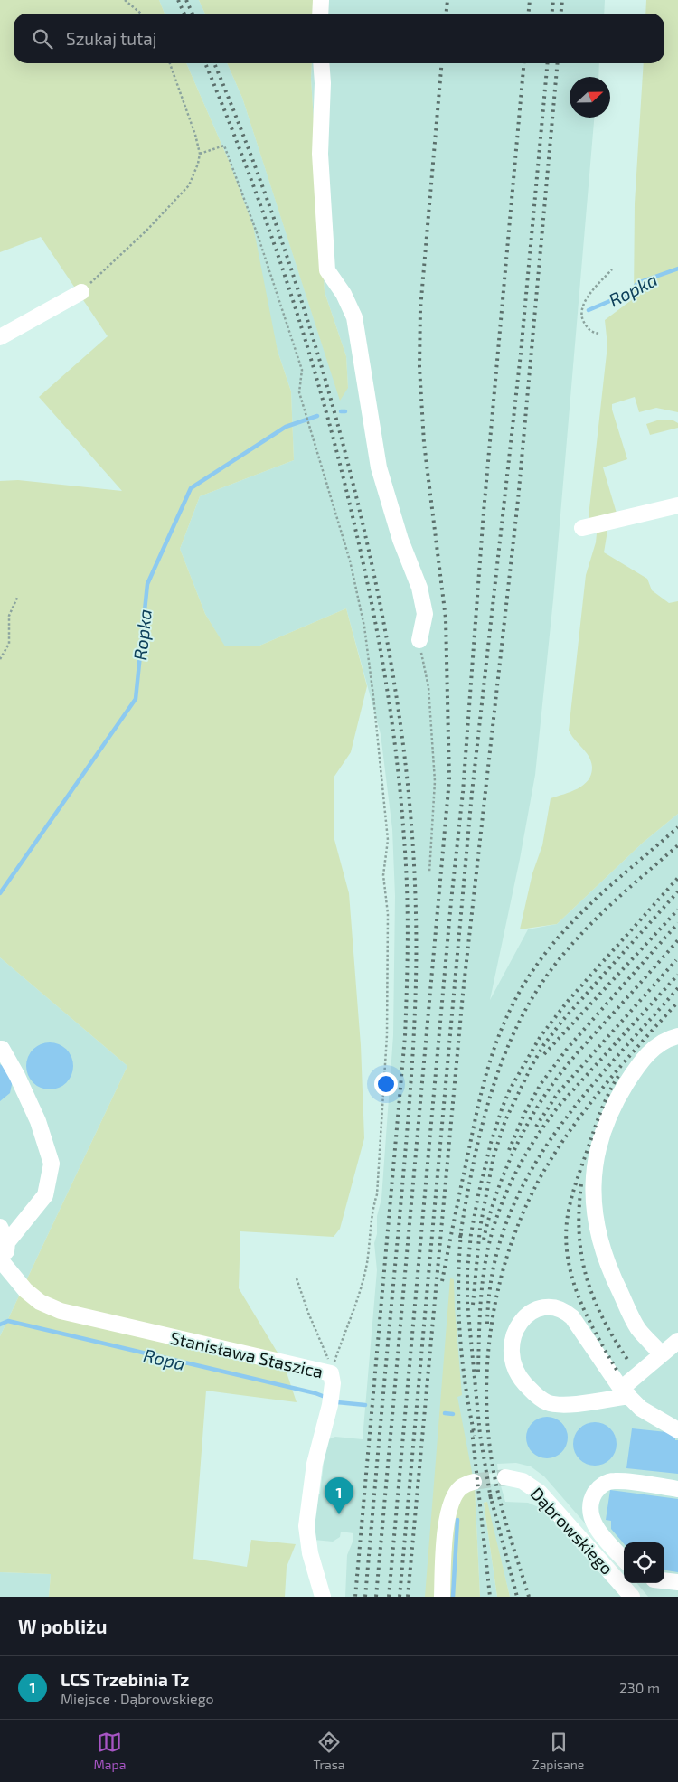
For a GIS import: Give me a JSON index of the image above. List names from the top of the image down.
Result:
{
  "streets": {
    "street": ["Stanisława Staszica", "Dąbrowskiego"]
  },
  "water": ["Ropka", "Ropa"],
  "north": "right",
  "page": {
    "search": "Szukaj tutaj",
    "pins": "1",
    "heading": "W pobliżu",
    "list": [
      {
        "mark": "1",
        "name": "LCS Trzebinia Tz",
        "note": "Miejsce · Dąbrowskiego",
        "value": "230 m"
      }
    ],
    "nav": ["Mapa", "Trasa", "Zapisane"]
  }
}
